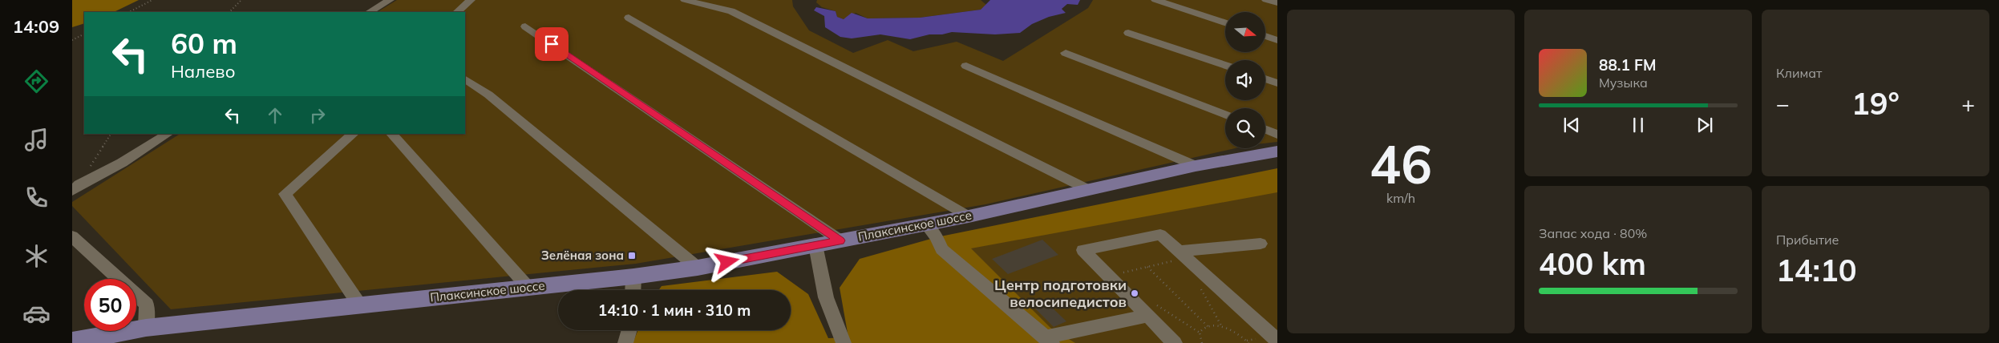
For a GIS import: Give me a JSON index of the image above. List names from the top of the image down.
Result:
{
  "streets": {
    "main road": ["Плаксинское шоссе"]
  },
  "places": {
    "transit": ["Зелёная зона"],
    "other": ["Центр подготовки велосипедистов"]
  },
  "north": "right",
  "page": {
    "tabs": "14:09",
    "tile": [
      ["46", "km/h"],
      "Климат",
      ["Запас хода · 80%", "400 km"],
      ["Прибытие", "14:10"]
    ],
    "turn": ["60 m", "Налево"],
    "song": ["88.1 FM", "Музыка"],
    "heat": ["−", "19°", "+"],
    "limit": "50",
    "trip": "14:10 · 1 мин · 310 m"
  }
}
